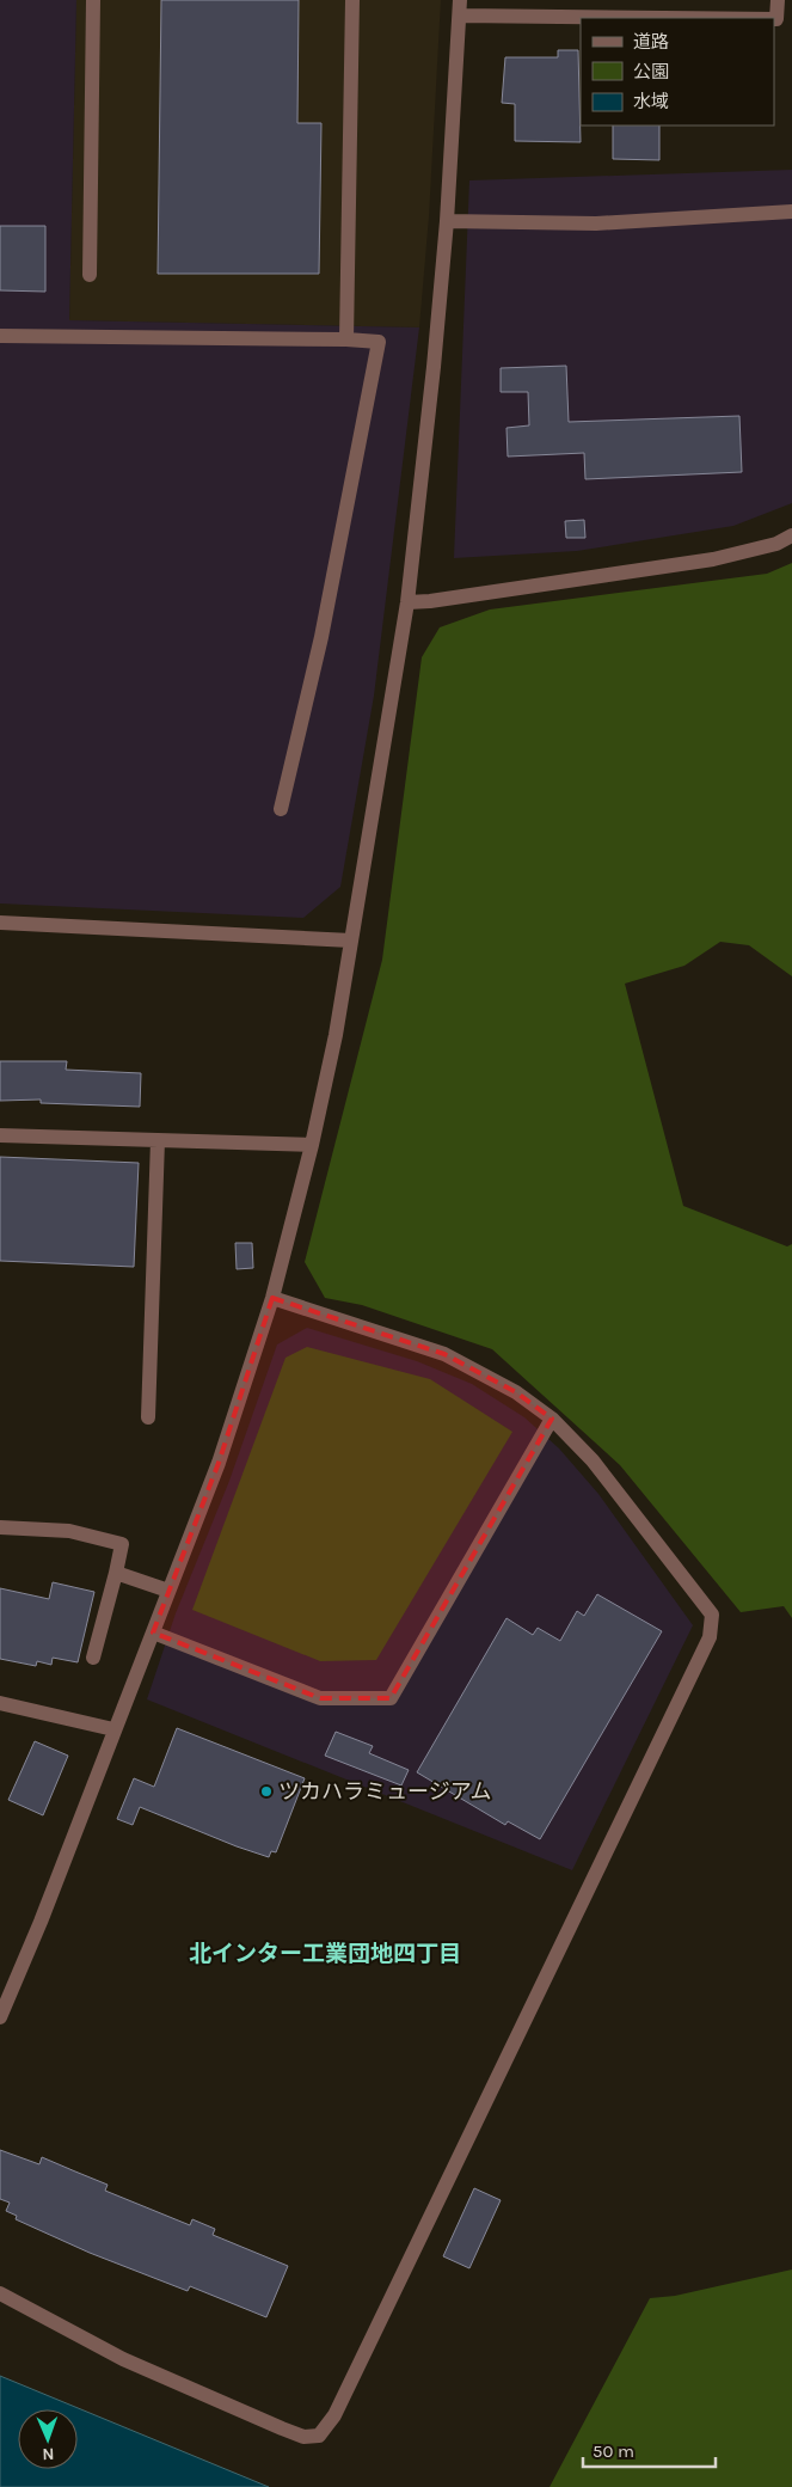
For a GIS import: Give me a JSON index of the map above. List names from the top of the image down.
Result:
{
  "districts": ["北インター工業団地四丁目"],
  "places": ["ツカハラミュージアム"],
  "legend": ["道路", "公園", "水域"],
  "scale_bar": "50 m",
  "north": "bottom"
}
